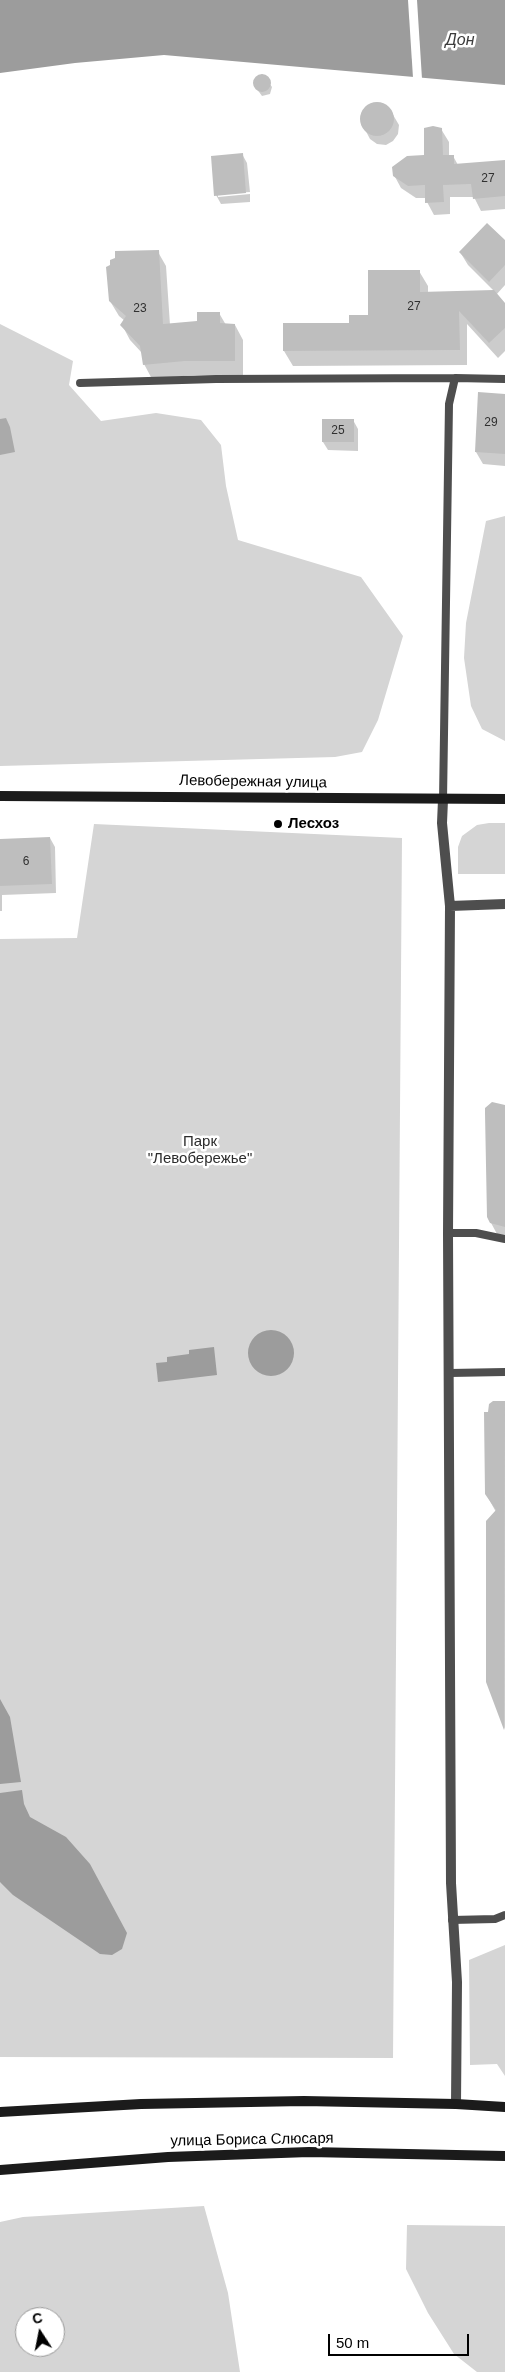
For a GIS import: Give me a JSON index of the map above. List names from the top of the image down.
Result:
{
  "streets": {
    "main road": ["Левобережная улица", "улица Бориса Слюсаря"]
  },
  "water": ["Дон"],
  "parks": ["Парк \"Левобережье\""],
  "places": ["Лесхоз"],
  "house_numbers": [
    "27",
    "27",
    "23",
    "29",
    "25",
    "6"
  ],
  "scale_bar": "50 m",
  "north": "top"
}
